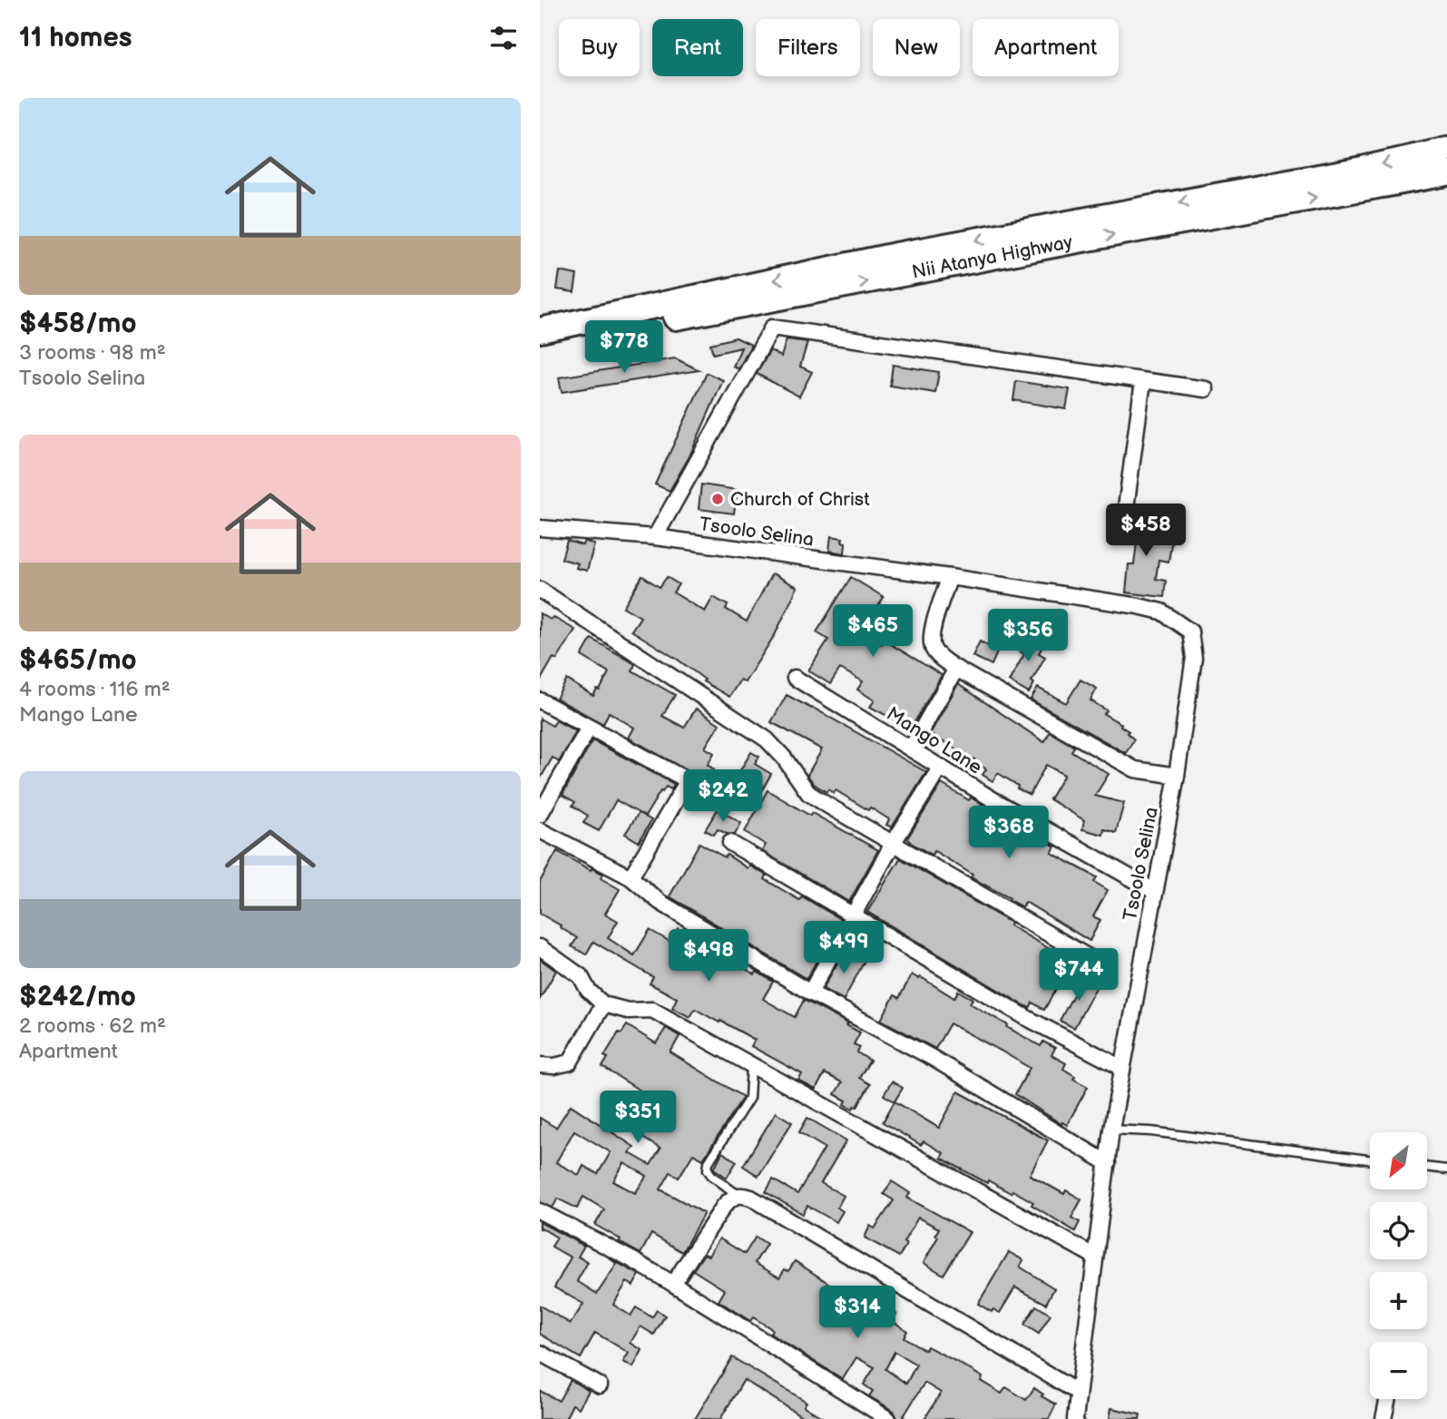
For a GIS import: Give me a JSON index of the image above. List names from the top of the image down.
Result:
{
  "streets": {
    "main road": ["Nii Atanya Highway"],
    "street": ["Tsoolo Selina", "Mango Lane"]
  },
  "crossings": [
    ["Tsoolo Selina", "Mango Lane"]
  ],
  "places": ["Church of Christ"],
  "north": "bottom left",
  "page": {
    "heading": "11 homes",
    "chip": [
      "Buy",
      "Rent",
      "Filters",
      "New",
      "Apartment"
    ],
    "list": [
      {
        "name": "$458/mo",
        "note": "3 rooms · 98 m² · Tsoolo Selina"
      },
      {
        "name": "$465/mo",
        "note": "4 rooms · 116 m² · Mango Lane"
      },
      {
        "name": "$242/mo",
        "note": "2 rooms · 62 m² · Apartment"
      }
    ],
    "price": [
      "$778",
      "$458",
      "$465",
      "$356",
      "$242",
      "$368",
      "$499",
      "$498",
      "$744",
      "$351",
      "$314"
    ],
    "map_buttons": ["+", "−"]
  }
}
